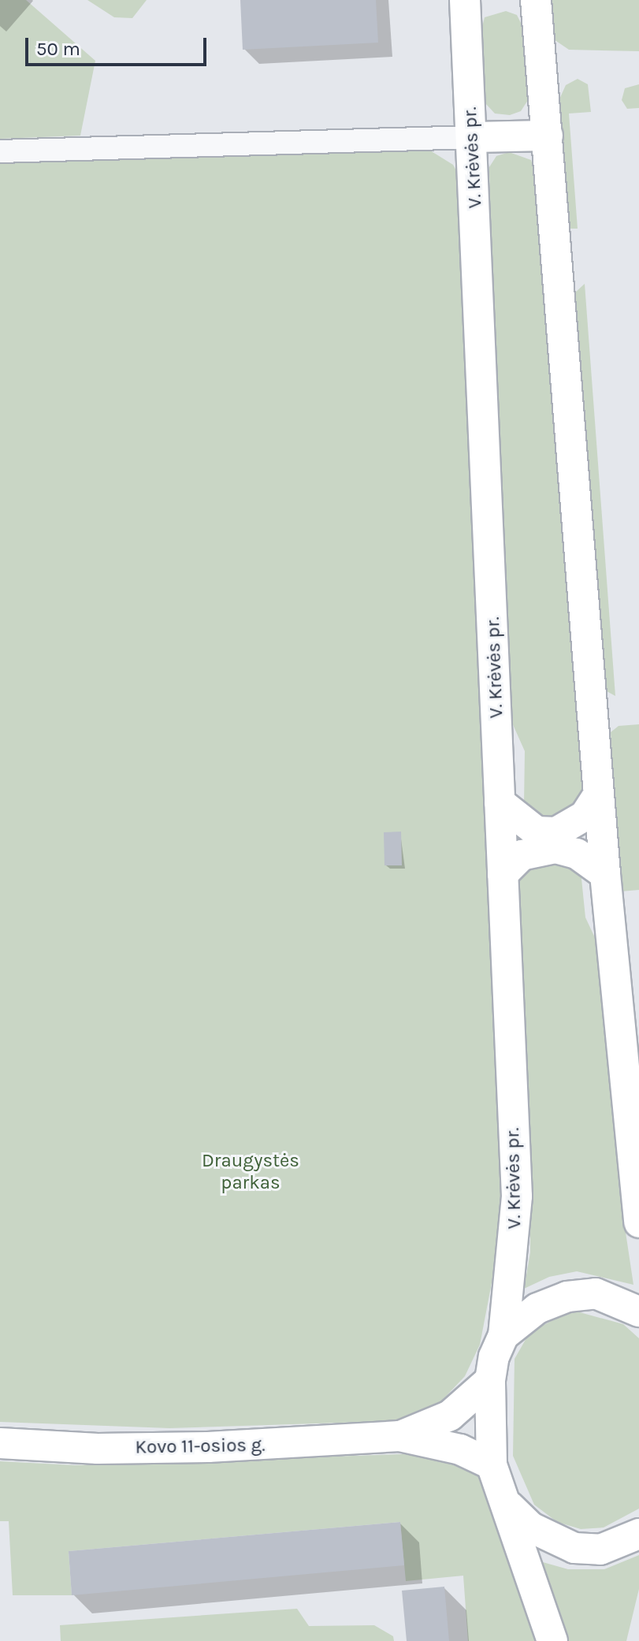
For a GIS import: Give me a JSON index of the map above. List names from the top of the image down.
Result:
{
  "streets": {
    "main road": ["V. Krėvės pr.", "Kovo 11-osios g."]
  },
  "crossings": [
    ["V. Krėvės pr.", "Kovo 11-osios g."]
  ],
  "parks": ["Draugystės parkas"],
  "scale_bar": "50 m"
}
